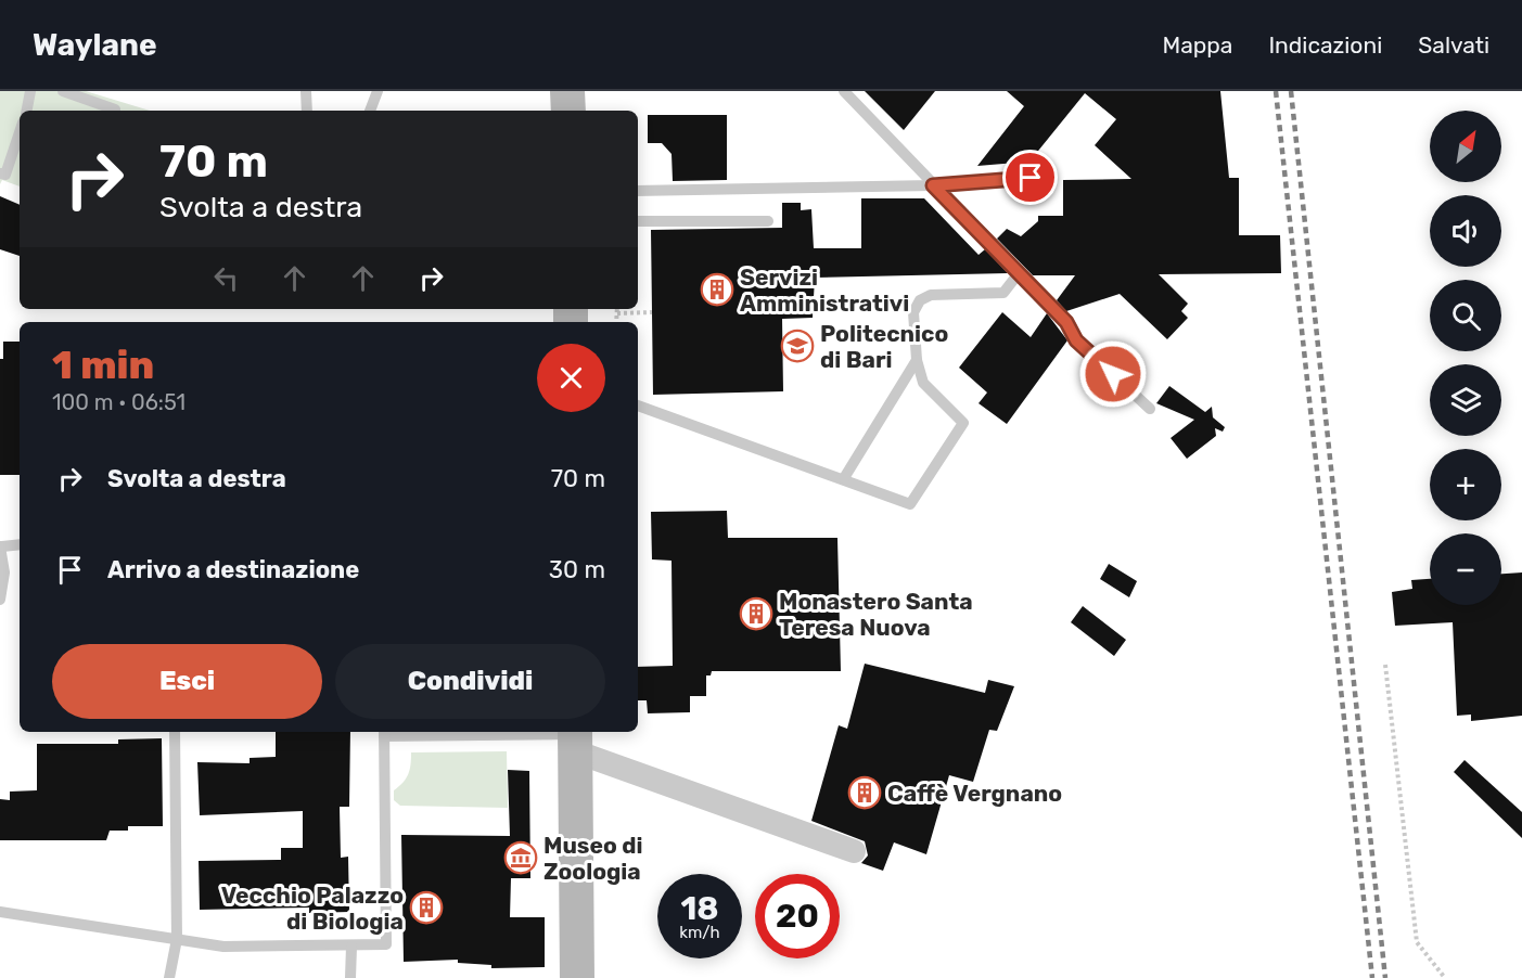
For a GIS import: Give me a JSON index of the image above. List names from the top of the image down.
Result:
{
  "places": {
    "building": [
      "Servizi Amministrativi",
      "Monastero Santa Teresa Nuova",
      "Caffè Vergnano",
      "Vecchio Palazzo di Biologia"
    ],
    "school or university": ["Politecnico di Bari"],
    "museum": ["Museo di Zoologia"]
  },
  "north": "top right",
  "page": {
    "header": "Waylane",
    "nav": ["Mappa", "Indicazioni", "Salvati"],
    "map_buttons": ["+", "−"],
    "turn": ["70 m", "Svolta a destra"],
    "heading": ["1 min", "100 m · 06:51"],
    "list": [
      {
        "name": "Svolta a destra",
        "value": "70 m"
      },
      {
        "name": "Arrivo a destinazione",
        "value": "30 m"
      }
    ],
    "buttons": ["Esci", "Condividi"],
    "speed": "18 km/h",
    "limit": "20"
  }
}
